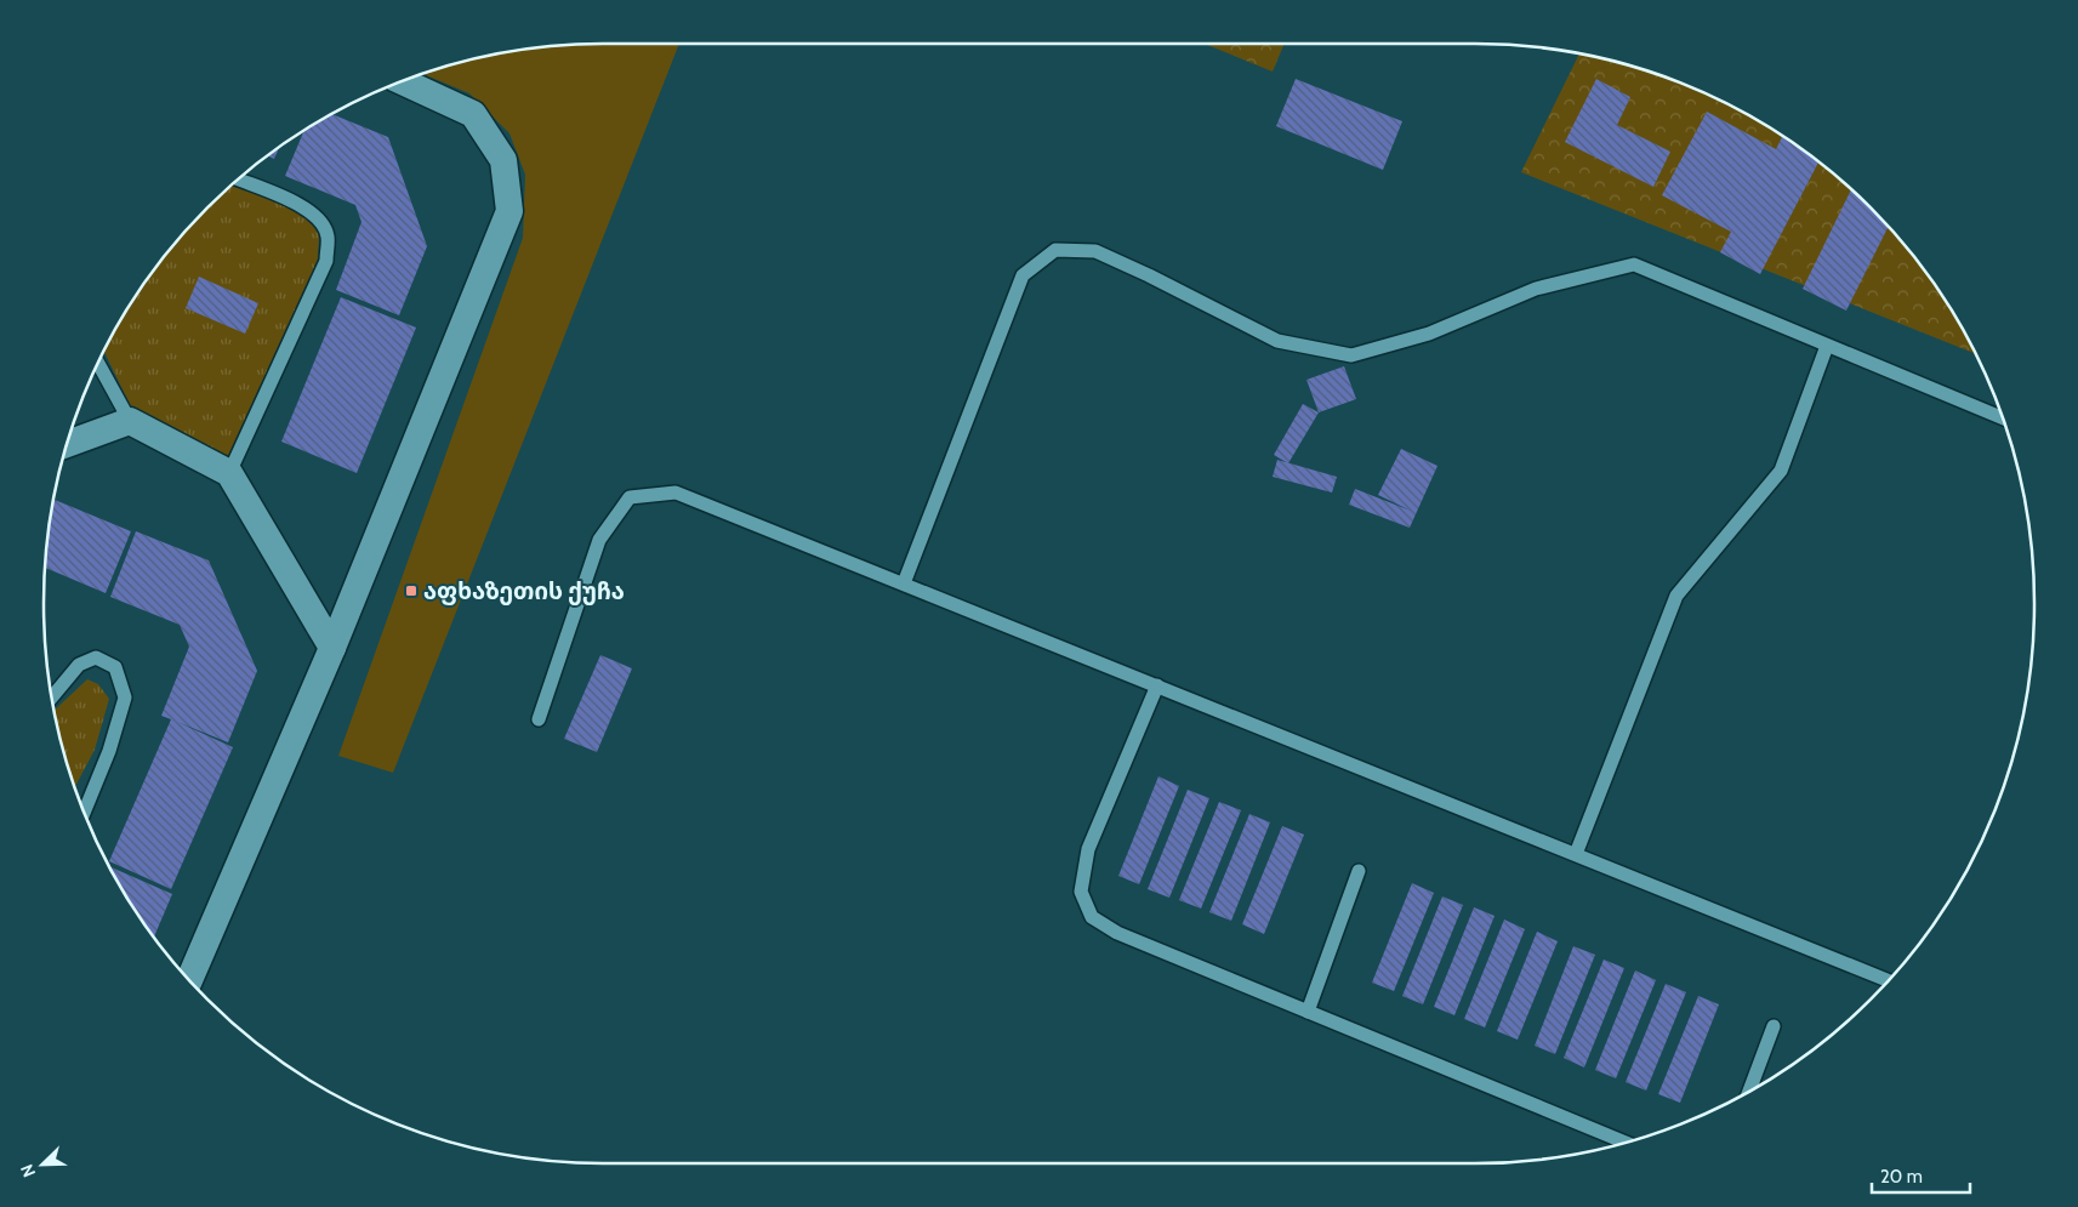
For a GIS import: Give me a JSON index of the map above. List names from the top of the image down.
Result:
{
  "places": {
    "transit": ["აფხაზეთის ქუჩა"]
  },
  "scale_bar": "20 m",
  "north": "bottom left"
}
